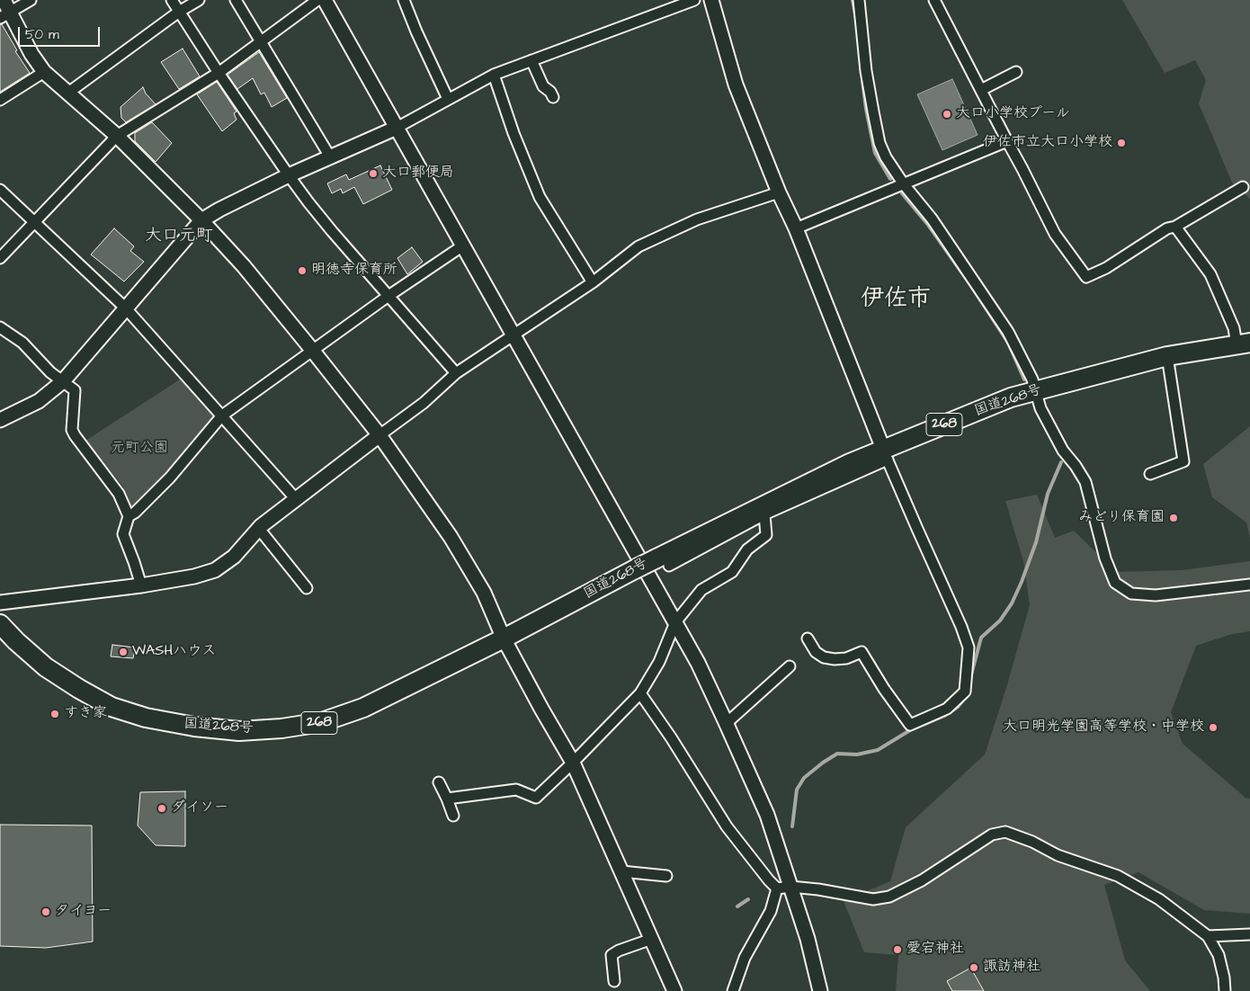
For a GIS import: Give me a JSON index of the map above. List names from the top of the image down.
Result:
{
  "streets": {
    "highway": ["国道268号", "268"]
  },
  "districts": ["大口元町", "伊佐市"],
  "parks": ["元町公園"],
  "places": [
    "大口小学校プール",
    "伊佐市立大口小学校",
    "大口郵便局",
    "明徳寺保育所",
    "みどり保育園",
    "WASHハウス",
    "すき家",
    "大口明光学園高等学校・中学校",
    "ダイソー",
    "タイヨー",
    "愛宕神社",
    "諏訪神社"
  ],
  "scale_bar": "50 m"
}
